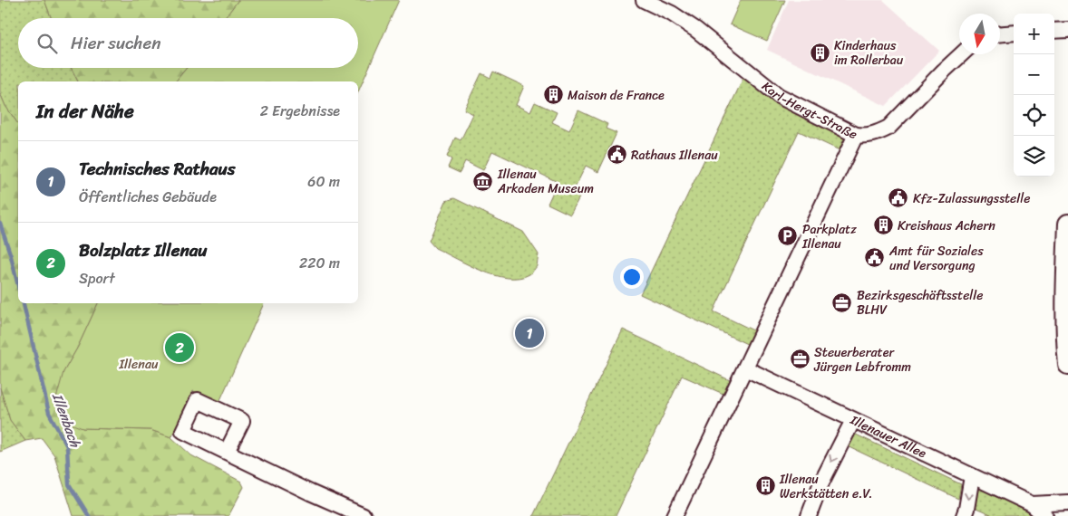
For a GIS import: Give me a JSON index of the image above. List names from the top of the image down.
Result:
{
  "streets": {
    "street": ["Karl-Hergt-Straße", "Illenauer Allee"]
  },
  "water": ["Illenbach"],
  "parks": ["Illenau"],
  "places": {
    "building": [
      "Kinderhaus im Rollerbau",
      "Maison de France",
      "Kreishaus Achern",
      "Illenau Werkstätten e.V."
    ],
    "public building": ["Rathaus Illenau", "Kfz-Zulassungsstelle", "Amt für Soziales und Versorgung"],
    "museum": ["Illenau Arkaden Museum"],
    "parking": ["Parkplatz Illenau"],
    "office": ["Bezirksgeschäftsstelle BLHV", "Steuerberater Jürgen Lebfromm"]
  },
  "north": "bottom",
  "page": {
    "map_buttons": ["+", "−"],
    "search": "Hier suchen",
    "heading": ["In der Nähe", "2 Ergebnisse"],
    "list": [
      {
        "mark": "1",
        "name": "Technisches Rathaus",
        "note": "Öffentliches Gebäude",
        "value": "60 m"
      },
      {
        "mark": "2",
        "name": "Bolzplatz Illenau",
        "note": "Sport",
        "value": "220 m"
      }
    ],
    "pins": ["1", "2"]
  }
}
